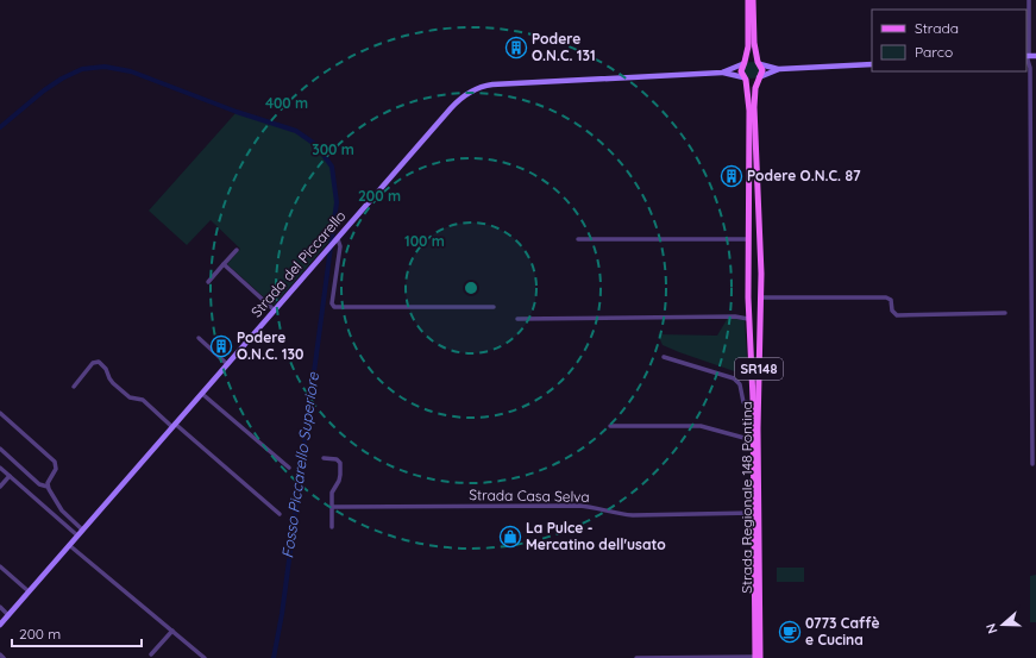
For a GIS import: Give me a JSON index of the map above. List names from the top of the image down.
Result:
{
  "streets": {
    "main road": ["SR148", "Strada Regionale 148 Pontina"],
    "street": ["Strada del Piccarello", "Strada Casa Selva"]
  },
  "crossings": [
    ["Strada del Piccarello", "Strada Regionale 148 Pontina"],
    ["Strada Casa Selva", "Strada Regionale 148 Pontina"]
  ],
  "water": ["Fosso Piccarello Superiore"],
  "places": {
    "building": ["Podere O.N.C. 131", "Podere O.N.C. 87", "Podere O.N.C. 130"],
    "shop": ["La Pulce - Mercatino dell'usato"],
    "cafe": ["0773 Caffè e Cucina"]
  },
  "legend": ["Strada", "Parco"],
  "scale_bar": "200 m",
  "north": "left",
  "rings": [
    "400 m",
    "300 m",
    "200 m",
    "100 m"
  ]
}
